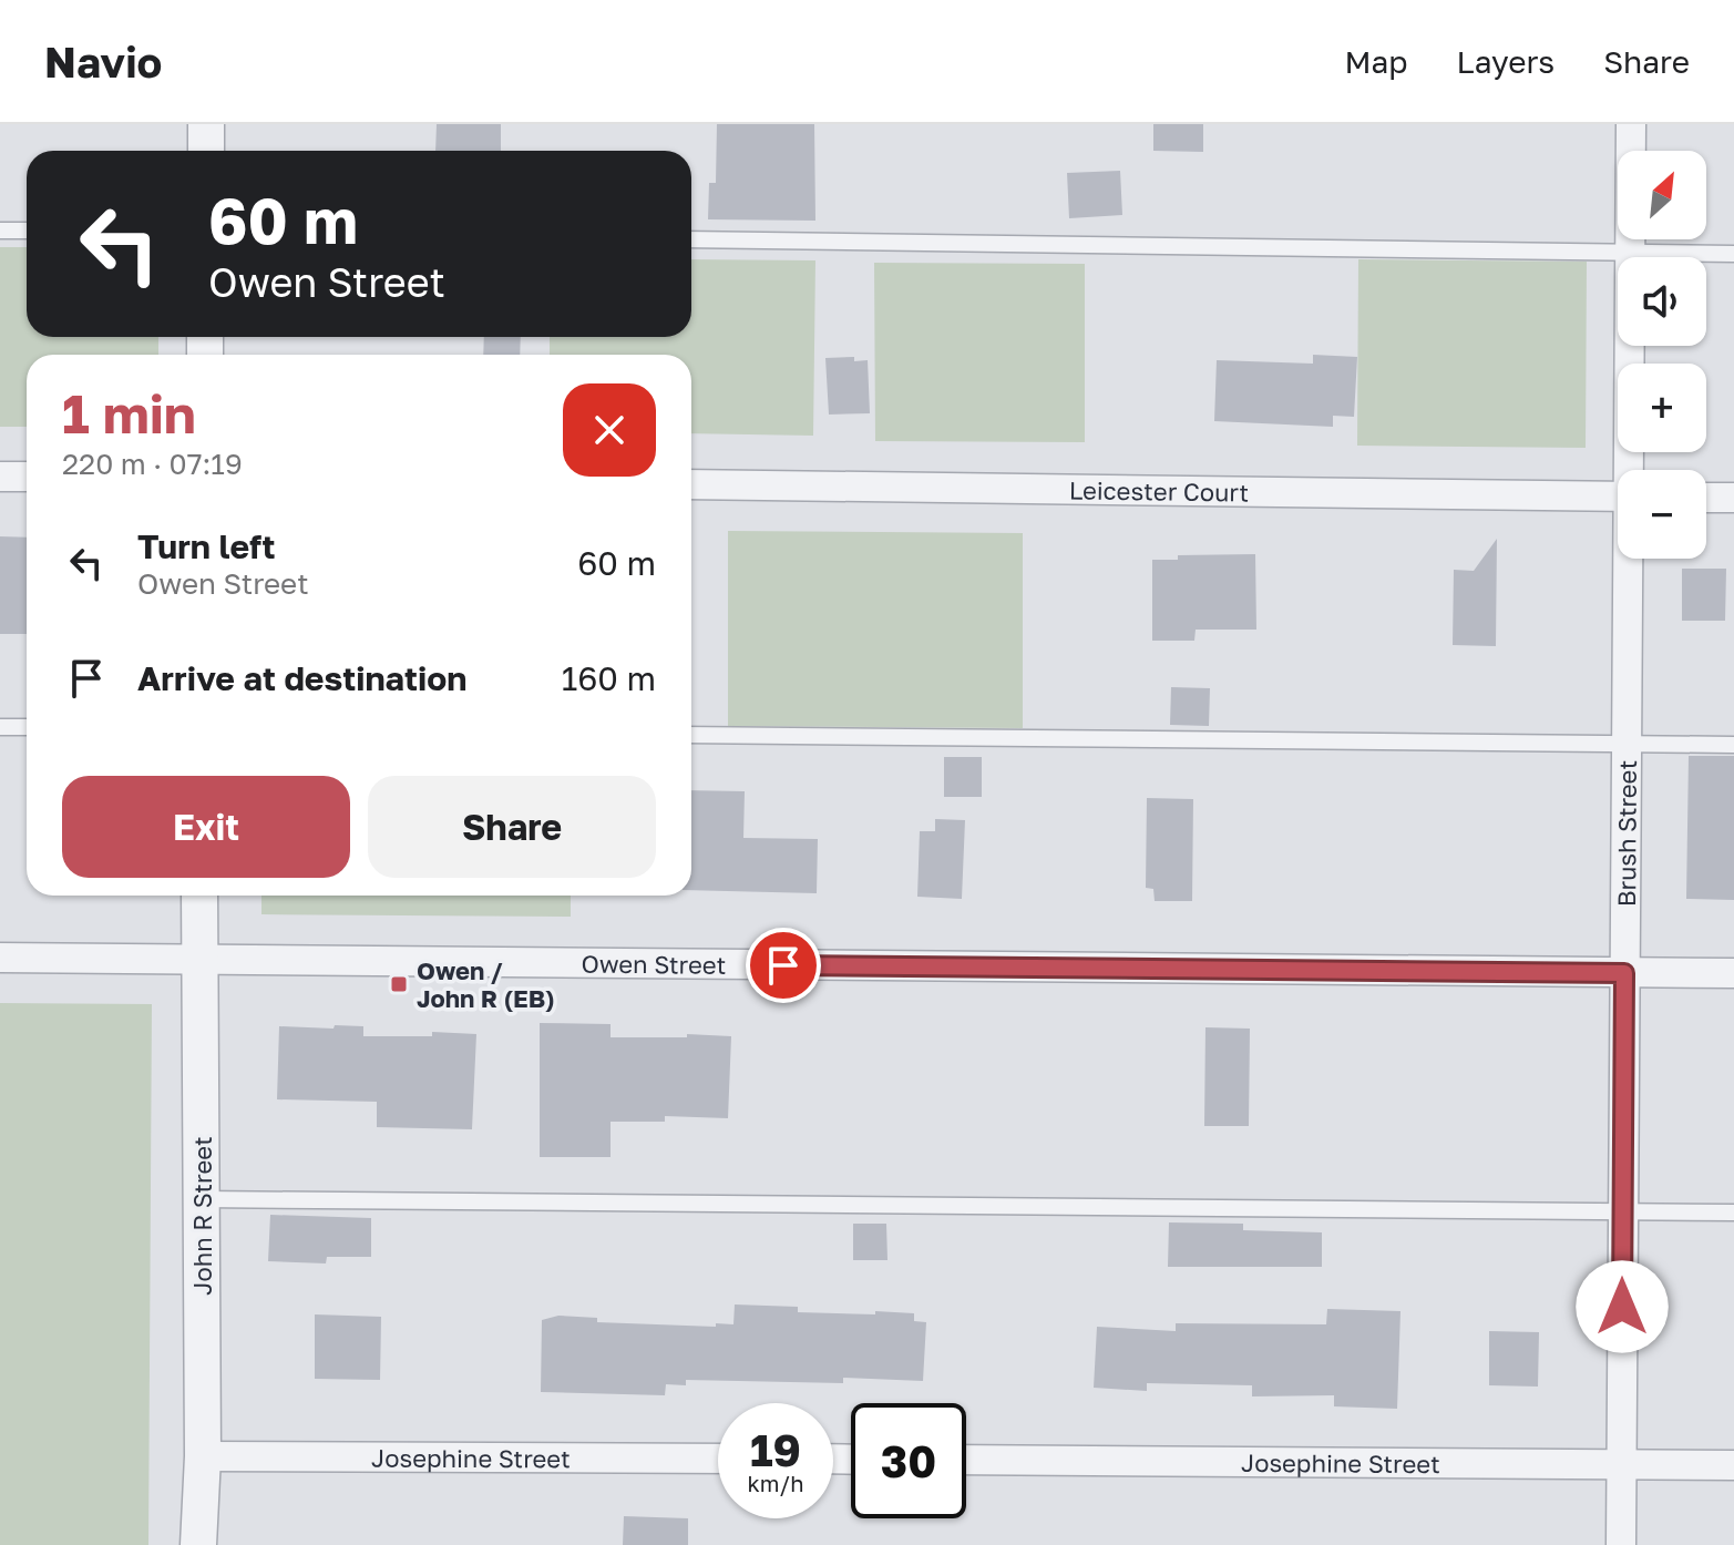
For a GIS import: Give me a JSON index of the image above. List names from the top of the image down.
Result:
{
  "streets": {
    "street": [
      "Leicester Court",
      "Brush Street",
      "Owen Street",
      "John R Street",
      "Josephine Street"
    ]
  },
  "crossings": [
    ["Brush Street", "Owen Street"],
    ["Brush Street", "Josephine Street"],
    ["Owen Street", "John R Street"],
    ["John R Street", "Josephine Street"]
  ],
  "places": {
    "transit": ["Owen / John R (EB)"]
  },
  "north": "top right",
  "page": {
    "header": "Navio",
    "nav": ["Map", "Layers", "Share"],
    "map_buttons": ["+", "−"],
    "turn": ["60 m", "Owen Street"],
    "heading": ["1 min", "220 m · 07:19"],
    "list": [
      {
        "name": "Turn left",
        "note": "Owen Street",
        "value": "60 m"
      },
      {
        "name": "Arrive at destination",
        "value": "160 m"
      }
    ],
    "buttons": ["Exit", "Share"],
    "speed": "19 km/h",
    "limit": "30"
  }
}
